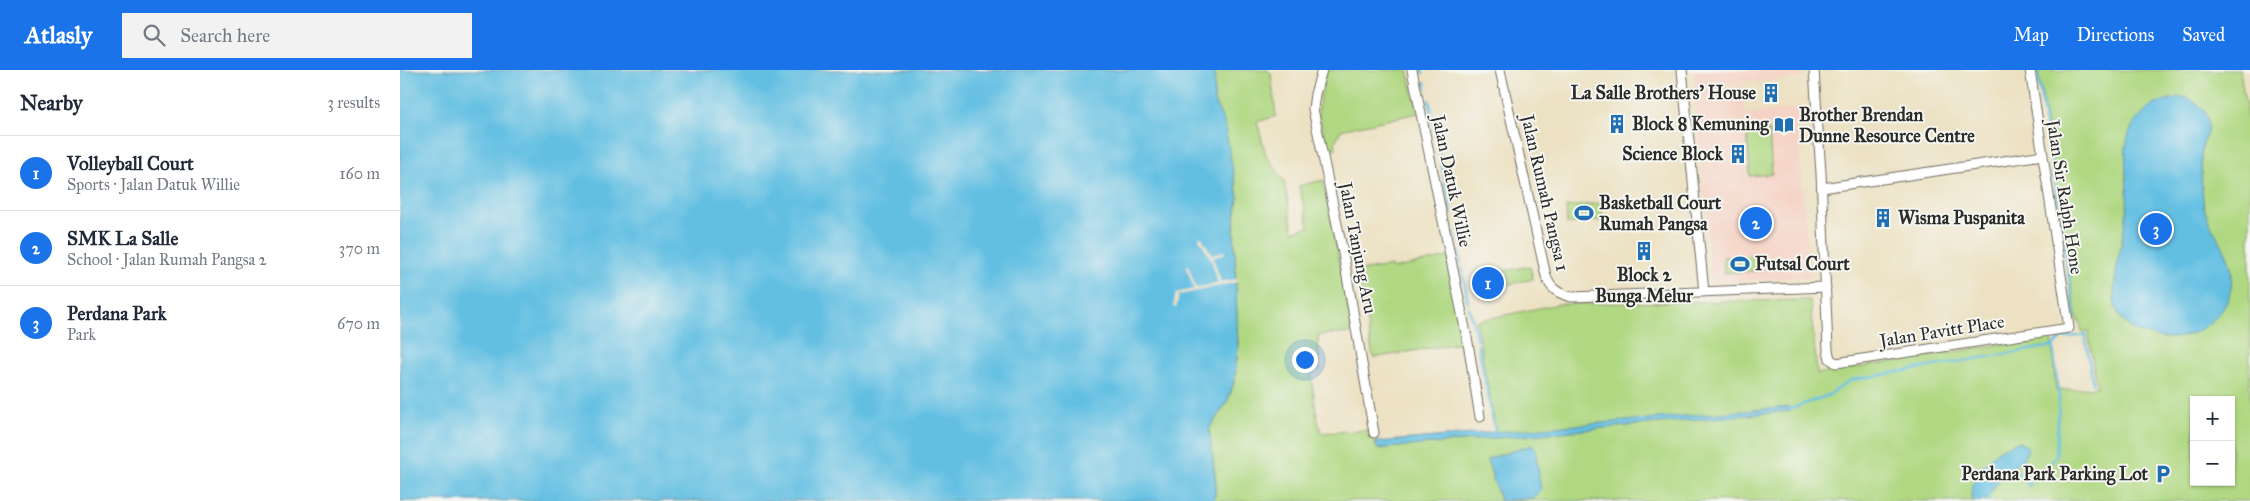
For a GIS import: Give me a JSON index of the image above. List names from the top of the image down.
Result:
{
  "streets": {
    "street": [
      "Jalan Datuk Willie",
      "Jalan Rumah Pangsa 1",
      "Jalan Sir Ralph Hone",
      "Jalan Tanjung Aru",
      "Jalan Pavitt Place"
    ]
  },
  "crossings": [
    ["Jalan Rumah Pangsa 1", "Jalan Pavitt Place"],
    ["Jalan Sir Ralph Hone", "Jalan Pavitt Place"]
  ],
  "places": {
    "building": [
      "La Salle Brothers' House",
      "Block 8 Kemuning",
      "Science Block",
      "Wisma Puspanita",
      "Block 2 Bunga Melur"
    ],
    "library": ["Brother Brendan Dunne Resource Centre"],
    "sports": ["Basketball Court Rumah Pangsa", "Futsal Court"],
    "parking": ["Perdana Park Parking Lot"]
  },
  "page": {
    "header": "Atlasly",
    "search": "Search here",
    "nav": ["Map", "Directions", "Saved"],
    "heading": ["Nearby", "3 results"],
    "list": [
      {
        "mark": "1",
        "name": "Volleyball Court",
        "note": "Sports · Jalan Datuk Willie",
        "value": "160 m"
      },
      {
        "mark": "2",
        "name": "SMK La Salle",
        "note": "School · Jalan Rumah Pangsa 2",
        "value": "370 m"
      },
      {
        "mark": "3",
        "name": "Perdana Park",
        "note": "Park",
        "value": "670 m"
      }
    ],
    "pins": ["2", "3", "1"],
    "map_buttons": ["+", "−"]
  }
}
